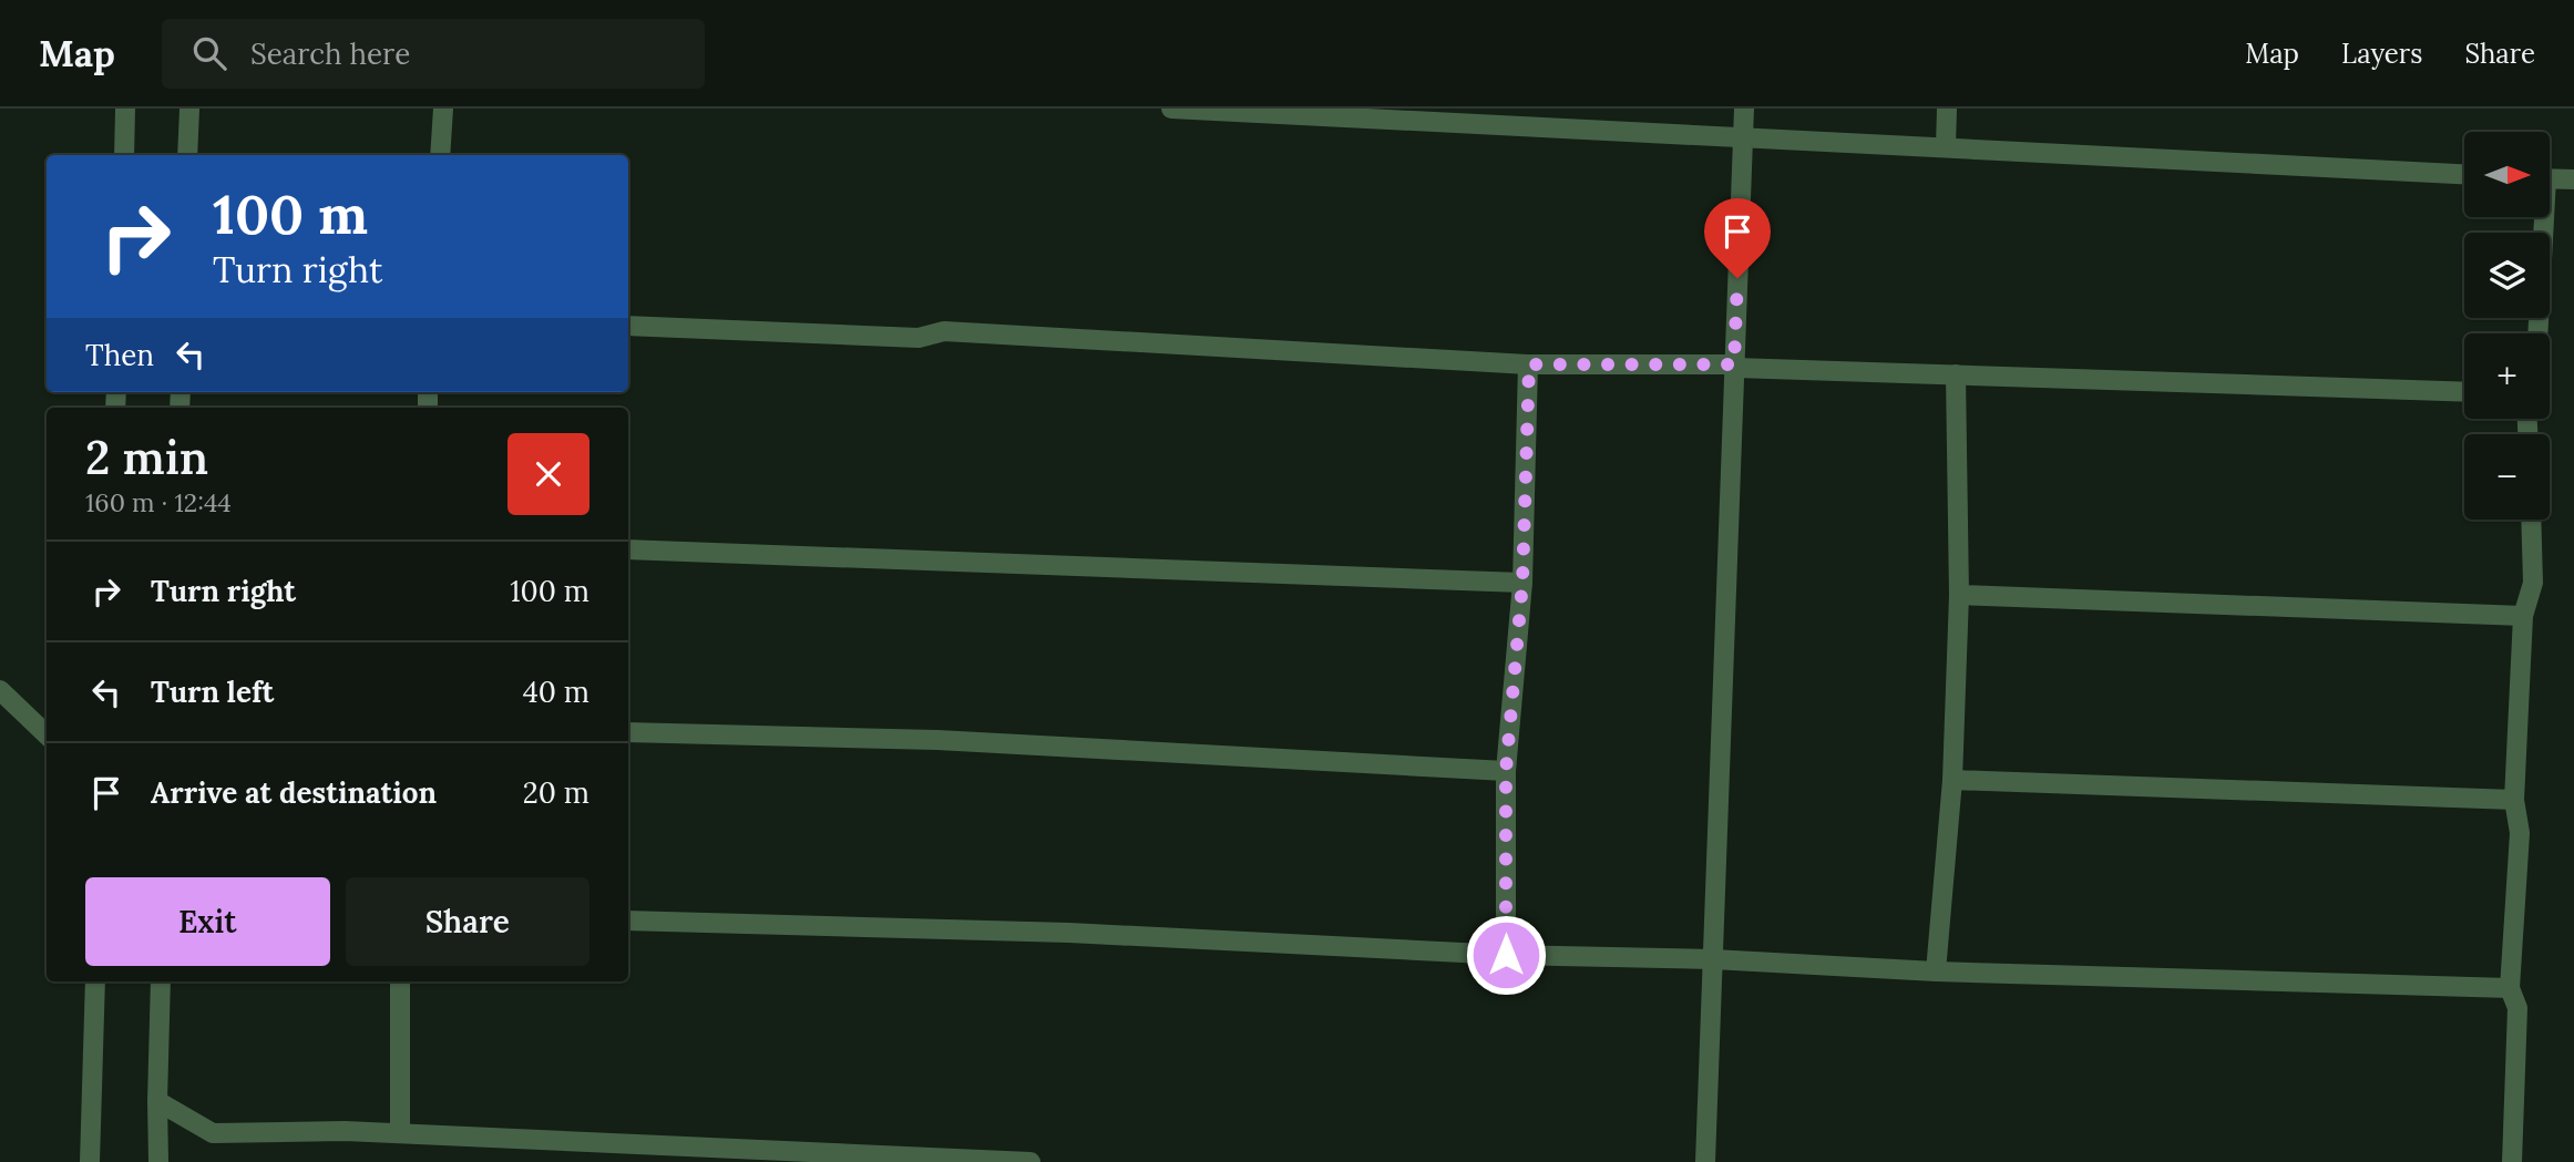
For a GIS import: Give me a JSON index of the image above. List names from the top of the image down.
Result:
{
  "north": "right",
  "page": {
    "header": "Map",
    "search": "Search here",
    "nav": ["Map", "Layers", "Share"],
    "map_buttons": ["+", "−"],
    "turn": ["100 m", "Turn right"],
    "then": "Then",
    "heading": ["2 min", "160 m · 12:44"],
    "list": [
      {
        "name": "Turn right",
        "value": "100 m"
      },
      {
        "name": "Turn left",
        "value": "40 m"
      },
      {
        "name": "Arrive at destination",
        "value": "20 m"
      }
    ],
    "buttons": ["Exit", "Share"]
  }
}
